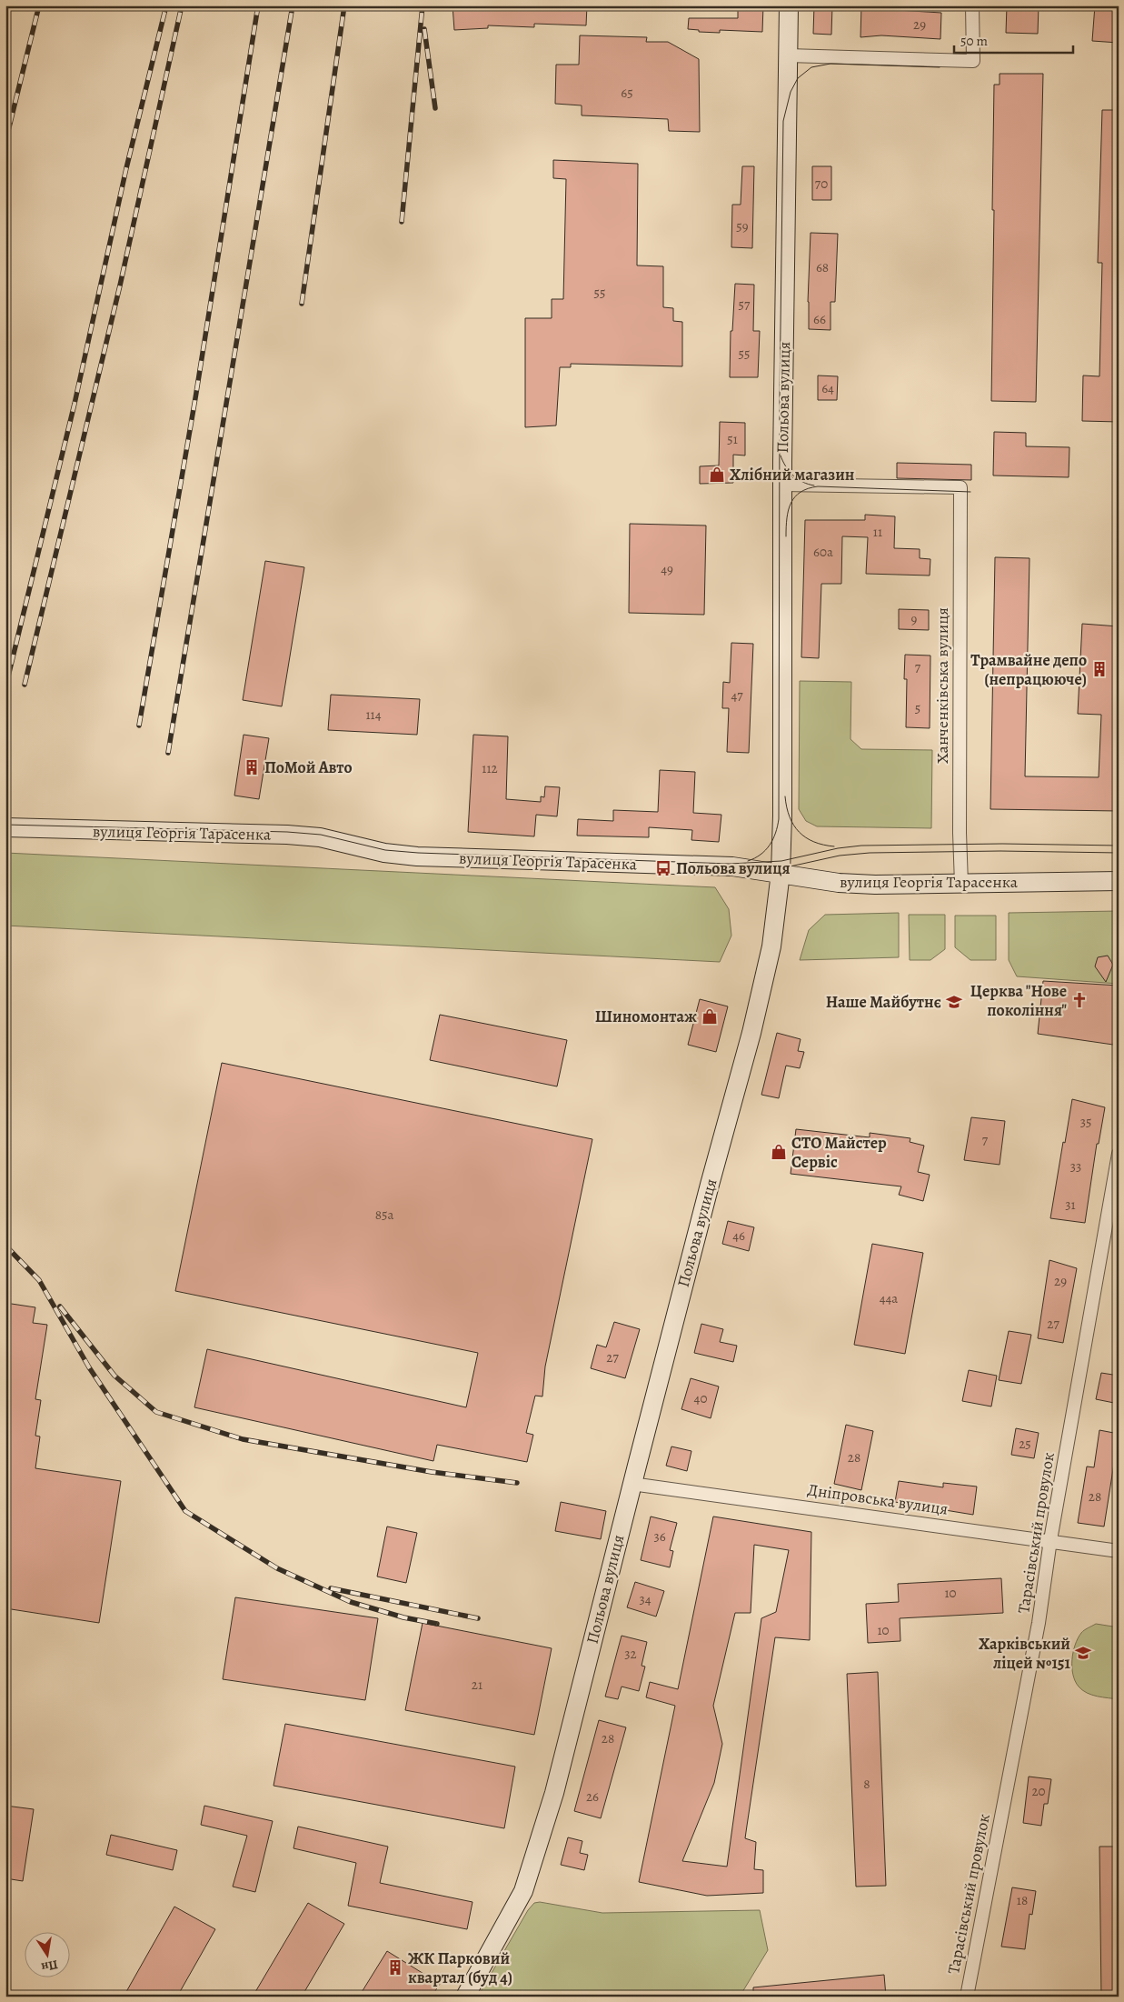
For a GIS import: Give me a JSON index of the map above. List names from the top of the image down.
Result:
{
  "streets": {
    "main road": ["Польова вулиця", "вулиця Георгія Тарасенка"],
    "street": ["Ханченківська вулиця", "Дніпровська вулиця", "Тарасівський провулок"]
  },
  "crossings": [
    ["Польова вулиця", "Ханченківська вулиця"],
    ["Польова вулиця", "вулиця Георгія Тарасенка"],
    ["Польова вулиця", "Дніпровська вулиця"],
    ["Ханченківська вулиця", "вулиця Георгія Тарасенка"],
    ["Дніпровська вулиця", "Тарасівський провулок"]
  ],
  "places": {
    "shop": ["Хлібний магазин", "Шиномонтаж", "СТО Майстер Сервіс"],
    "building": ["Трамвайне депо (непрацююче)", "ПоМой Авто", "ЖК Парковий квартал (буд 4)"],
    "bus stop": ["Польова вулиця"],
    "church": ["Церква \"Нове покоління\""],
    "school or university": ["Наше Майбутнє", "Харківський ліцей №151"]
  },
  "house_numbers": [
    "29",
    "65",
    "70",
    "59",
    "68",
    "55",
    "57",
    "66",
    "55",
    "64",
    "51",
    "11",
    "60а",
    "49",
    "9",
    "7",
    "47",
    "5",
    "114",
    "112",
    "35",
    "7",
    "33",
    "31",
    "85а",
    "46",
    "29",
    "44а",
    "27",
    "27",
    "40",
    "25",
    "28",
    "28",
    "36",
    "10",
    "34",
    "10",
    "32",
    "21",
    "28",
    "8",
    "20",
    "26",
    "18"
  ],
  "scale_bar": "50 m",
  "north": "bottom"
}
